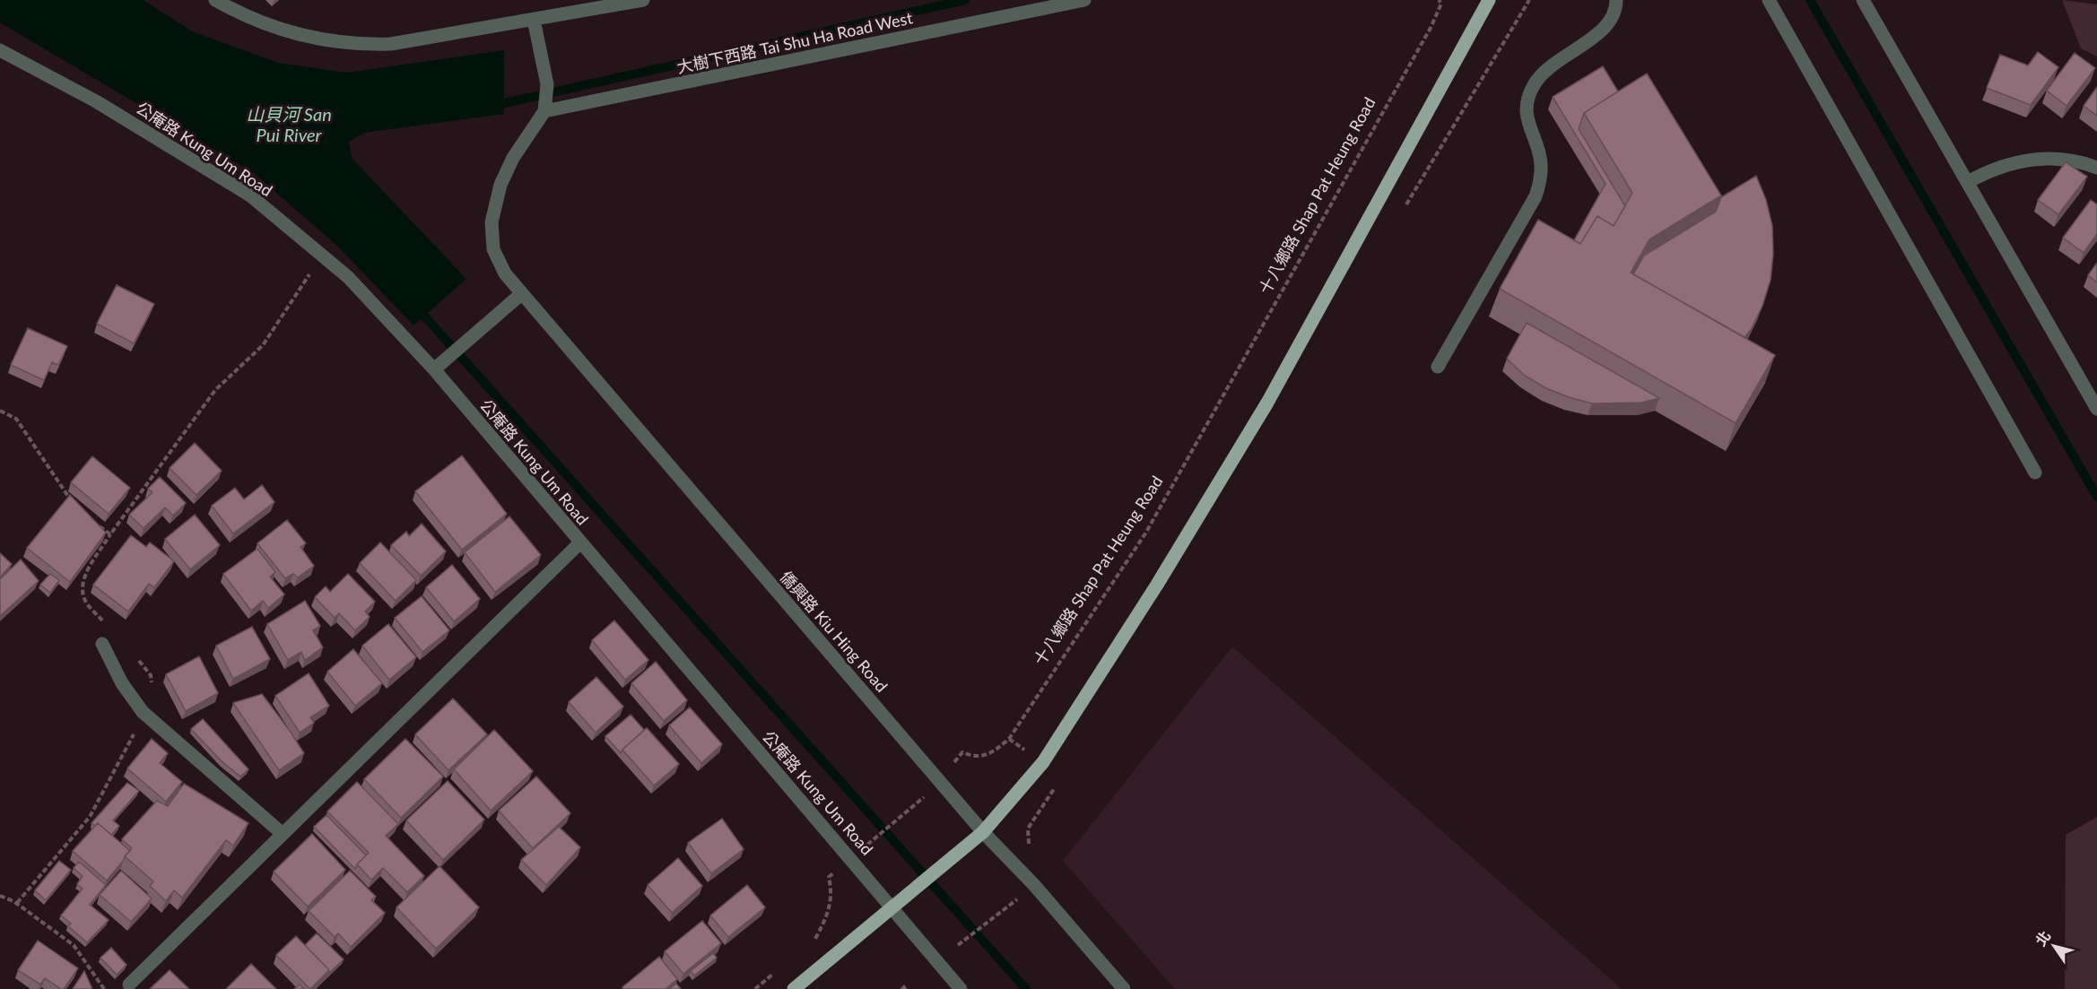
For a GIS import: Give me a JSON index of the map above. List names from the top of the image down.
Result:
{
  "streets": {
    "street": ["大樹下西路 Tai Shu Ha Road West", "公庵路 Kung Um Road", "僑興路 Kiu Hing Road"],
    "path": ["十八鄉路 Shap Pat Heung Road"]
  },
  "crossings": [
    ["大樹下西路 Tai Shu Ha Road West", "僑興路 Kiu Hing Road"],
    ["公庵路 Kung Um Road", "十八鄉路 Shap Pat Heung Road"],
    ["十八鄉路 Shap Pat Heung Road", "僑興路 Kiu Hing Road"]
  ],
  "water": ["山貝河 San Pui River"],
  "north": "top left"
}
